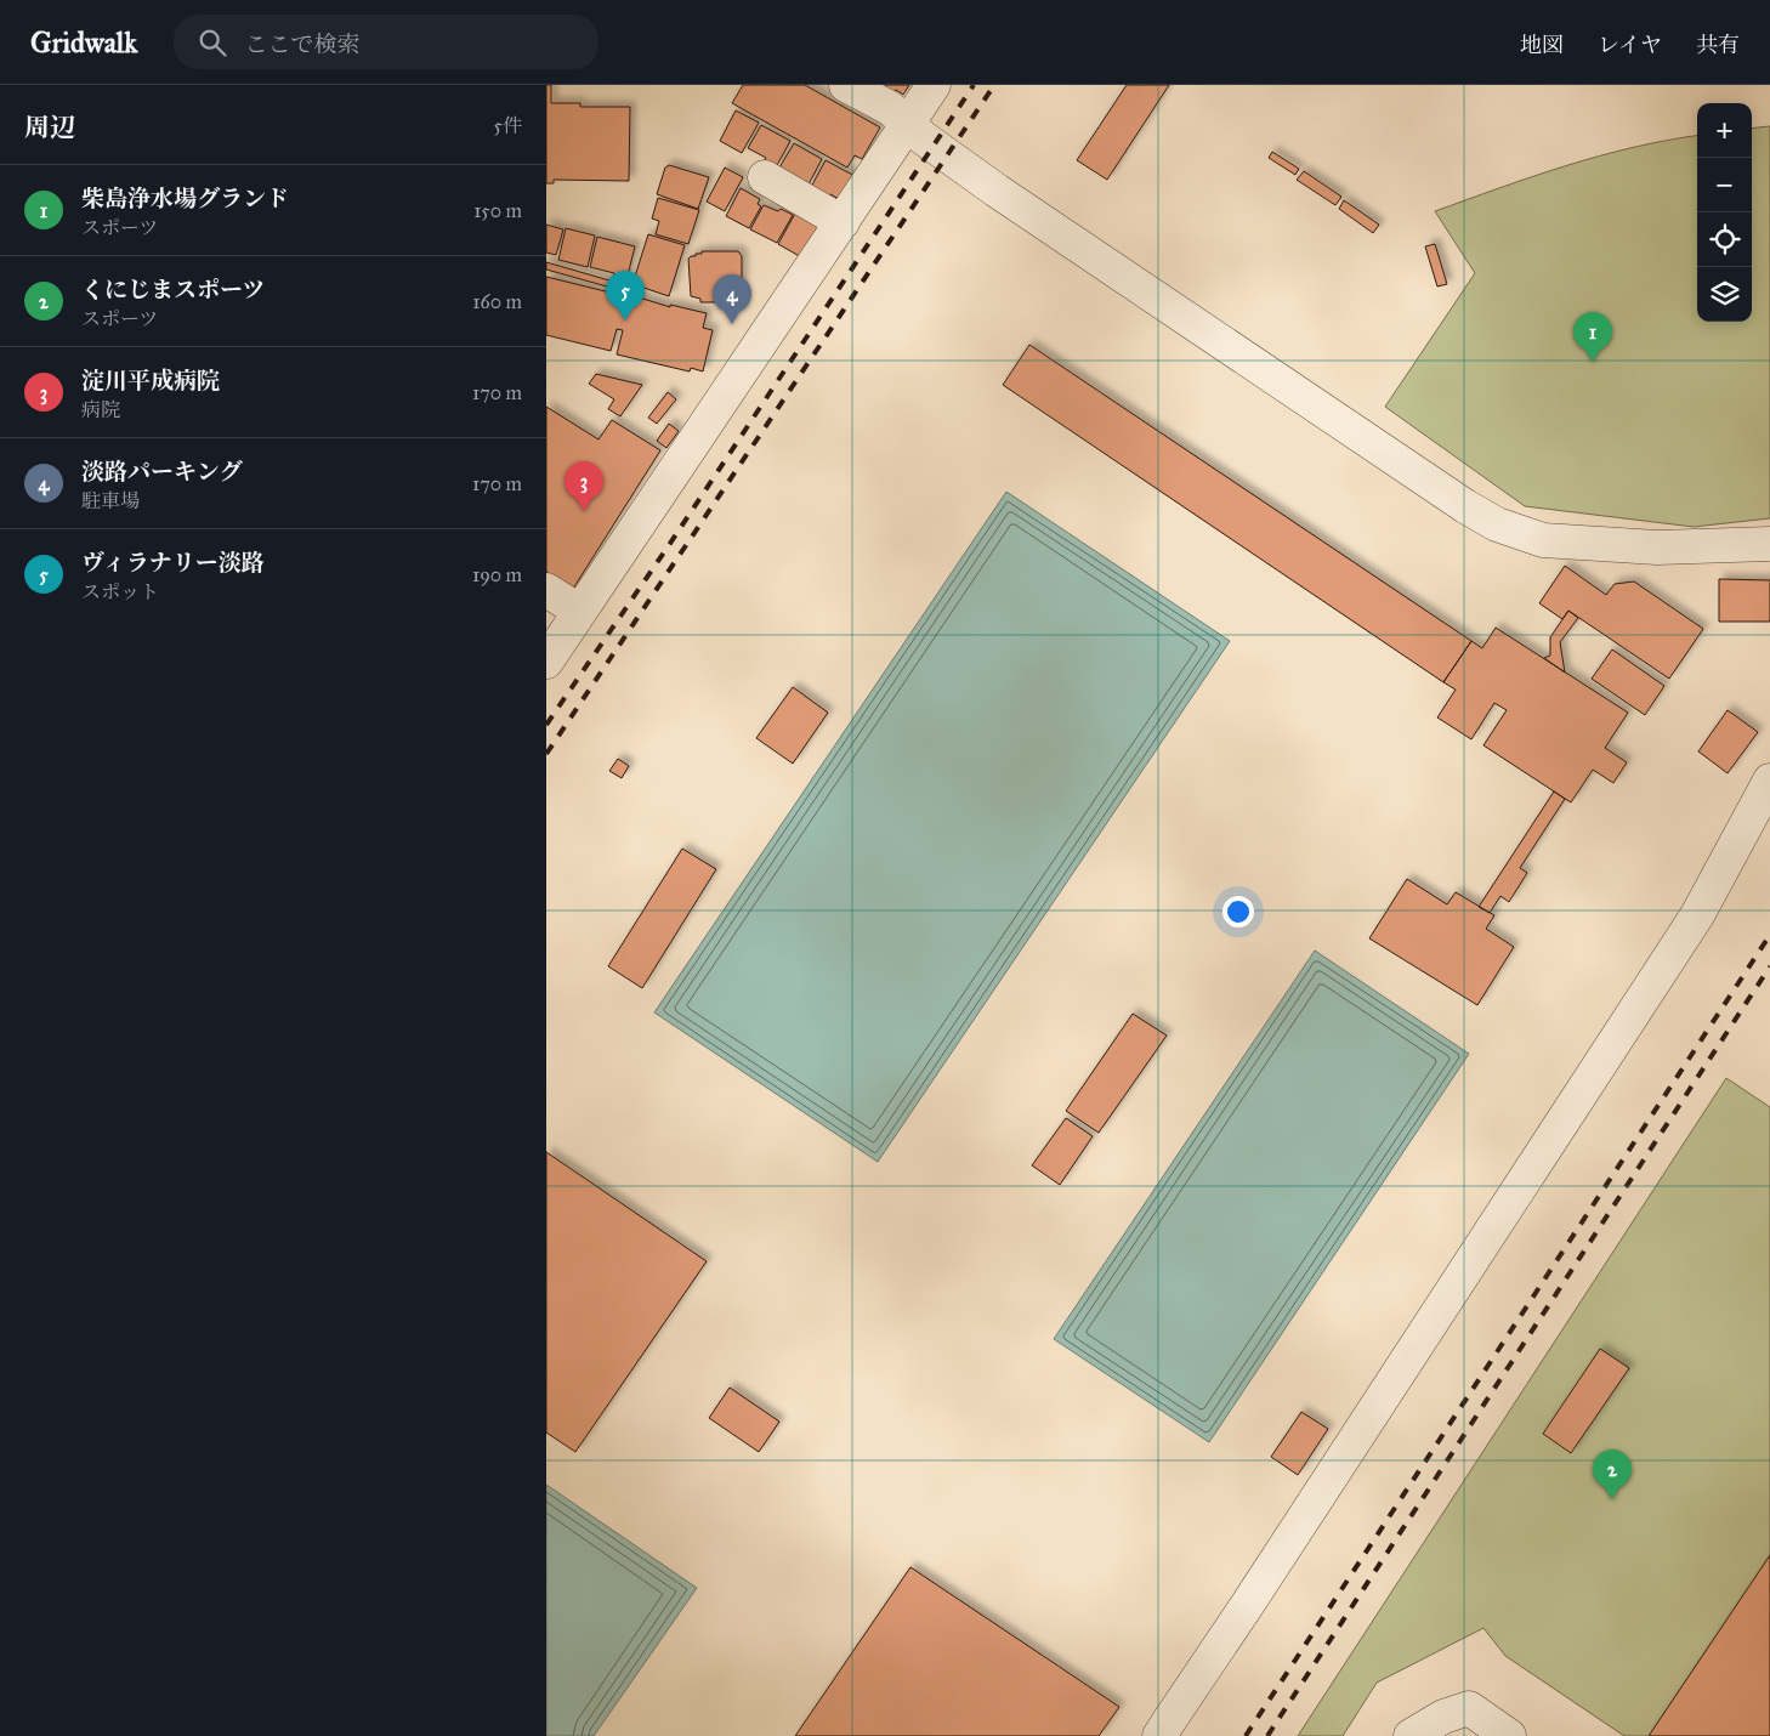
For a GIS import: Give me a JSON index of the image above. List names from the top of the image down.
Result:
{
  "page": {
    "header": "Gridwalk",
    "search": "ここで検索",
    "nav": ["地図", "レイヤ", "共有"],
    "heading": ["周辺", "5件"],
    "map_buttons": ["+", "−"],
    "list": [
      {
        "mark": "1",
        "name": "柴島浄水場グランド",
        "note": "スポーツ",
        "value": "150 m"
      },
      {
        "mark": "2",
        "name": "くにじまスポーツ",
        "note": "スポーツ",
        "value": "160 m"
      },
      {
        "mark": "3",
        "name": "淀川平成病院",
        "note": "病院",
        "value": "170 m"
      },
      {
        "mark": "4",
        "name": "淡路パーキング",
        "note": "駐車場",
        "value": "170 m"
      },
      {
        "mark": "5",
        "name": "ヴィラナリー淡路",
        "note": "スポット",
        "value": "190 m"
      }
    ],
    "pins": [
      "5",
      "4",
      "1",
      "3",
      "2"
    ]
  }
}
